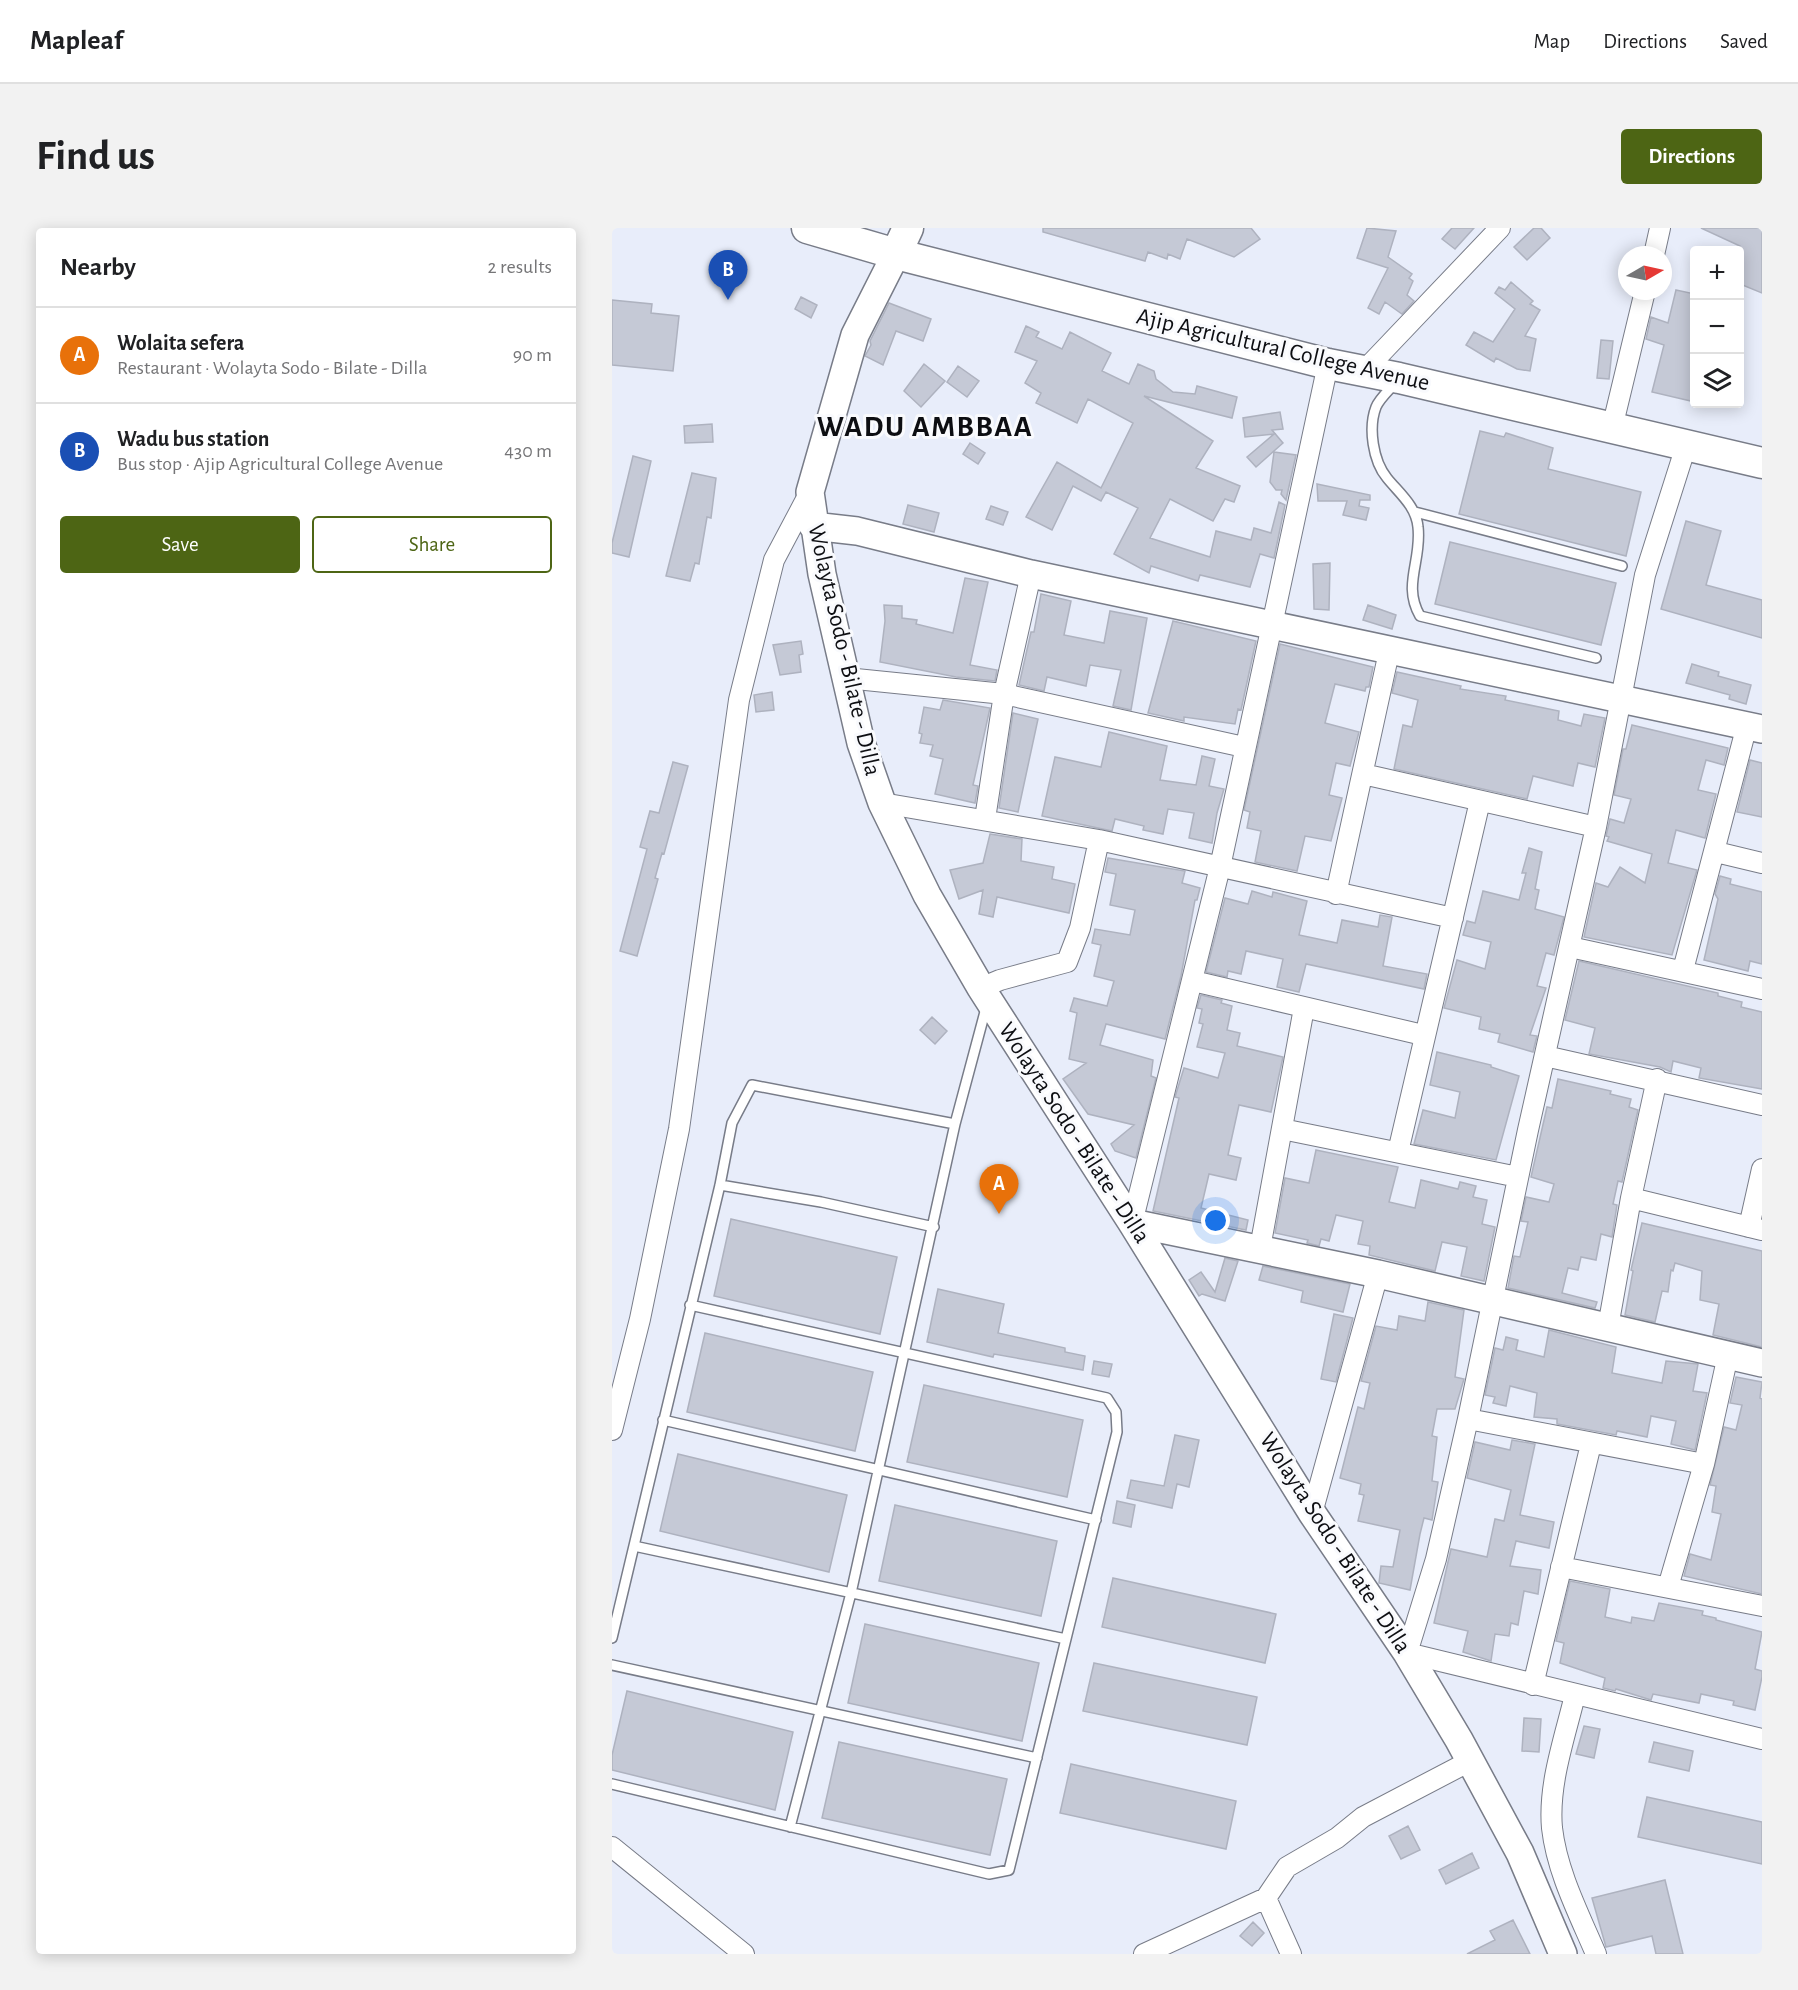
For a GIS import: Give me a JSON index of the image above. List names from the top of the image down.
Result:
{
  "streets": {
    "main road": ["Ajip Agricultural College Avenue", "Wolayta Sodo - Bilate - Dilla"]
  },
  "crossings": [
    ["Ajip Agricultural College Avenue", "Wolayta Sodo - Bilate - Dilla"]
  ],
  "districts": ["WADU AMBBAA"],
  "north": "right",
  "page": {
    "header": "Mapleaf",
    "nav": ["Map", "Directions", "Saved"],
    "buttons": [
      "Directions",
      ["Save", "Share"]
    ],
    "title": "Find us",
    "heading": ["Nearby", "2 results"],
    "map_buttons": ["+", "−"],
    "pins": ["B", "A"],
    "list": [
      {
        "mark": "A",
        "name": "Wolaita sefera",
        "note": "Restaurant · Wolayta Sodo - Bilate - Dilla",
        "value": "90 m"
      },
      {
        "mark": "B",
        "name": "Wadu bus station",
        "note": "Bus stop · Ajip Agricultural College Avenue",
        "value": "430 m"
      }
    ]
  }
}
